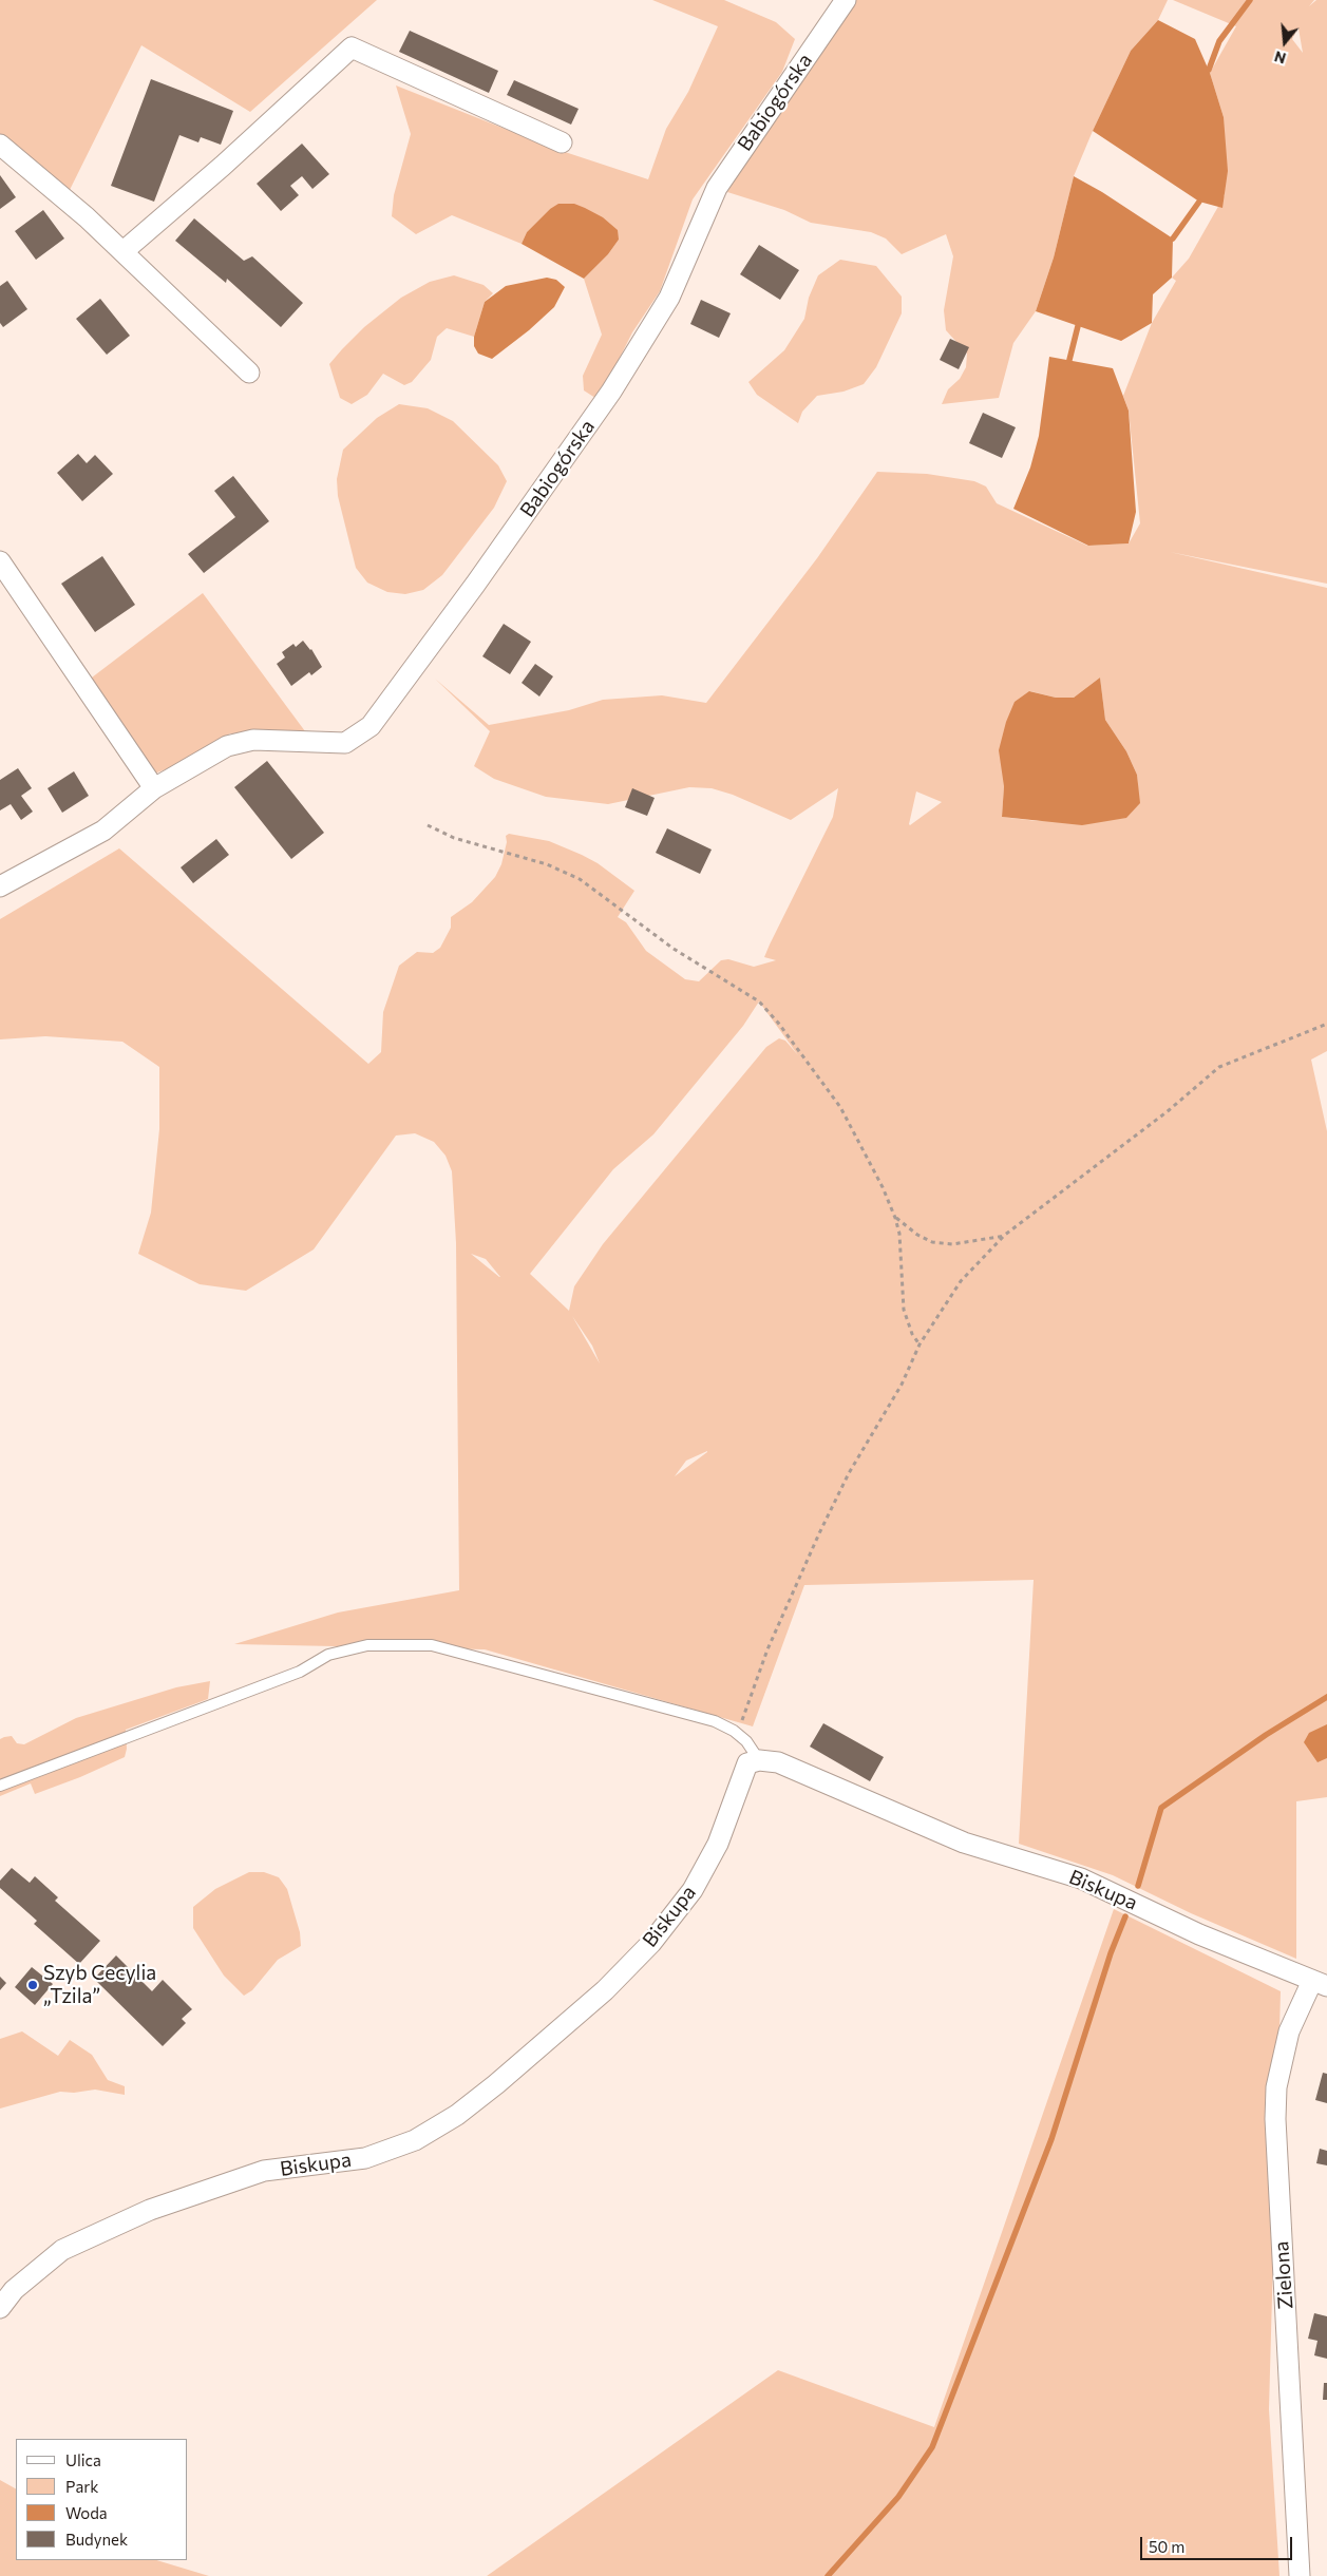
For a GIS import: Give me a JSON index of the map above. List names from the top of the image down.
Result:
{
  "streets": {
    "street": ["Babiogórska", "Biskupa", "Zielona"]
  },
  "crossings": [
    ["Biskupa", "Zielona"]
  ],
  "places": ["Szyb Cecylia „Tzila”"],
  "legend": [
    "Ulica",
    "Park",
    "Woda",
    "Budynek"
  ],
  "scale_bar": "50 m",
  "north": "bottom"
}
